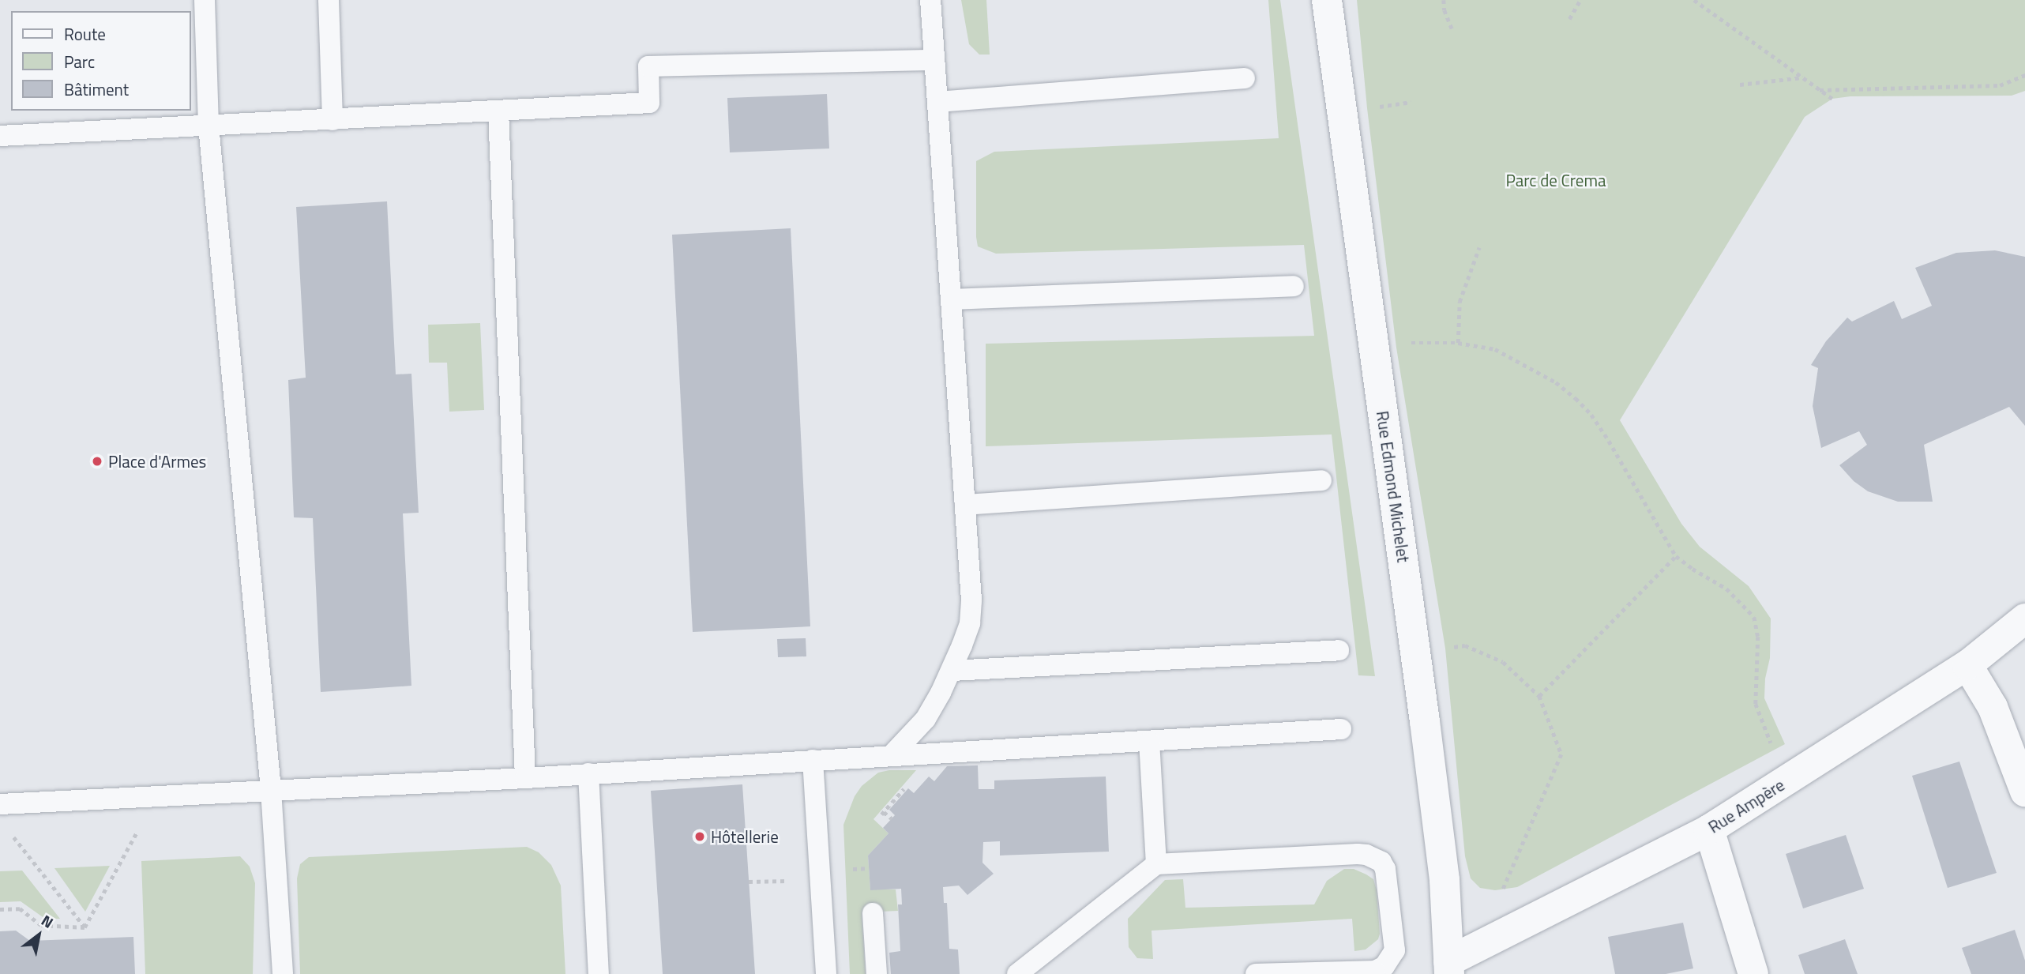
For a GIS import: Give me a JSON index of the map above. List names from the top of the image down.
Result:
{
  "streets": {
    "street": ["Rue Edmond Michelet", "Rue Ampère"]
  },
  "crossings": [
    ["Rue Edmond Michelet", "Rue Ampère"]
  ],
  "parks": ["Parc de Crema"],
  "places": ["Place d'Armes", "Hôtellerie"],
  "legend": ["Route", "Parc", "Bâtiment"],
  "north": "top right"
}
